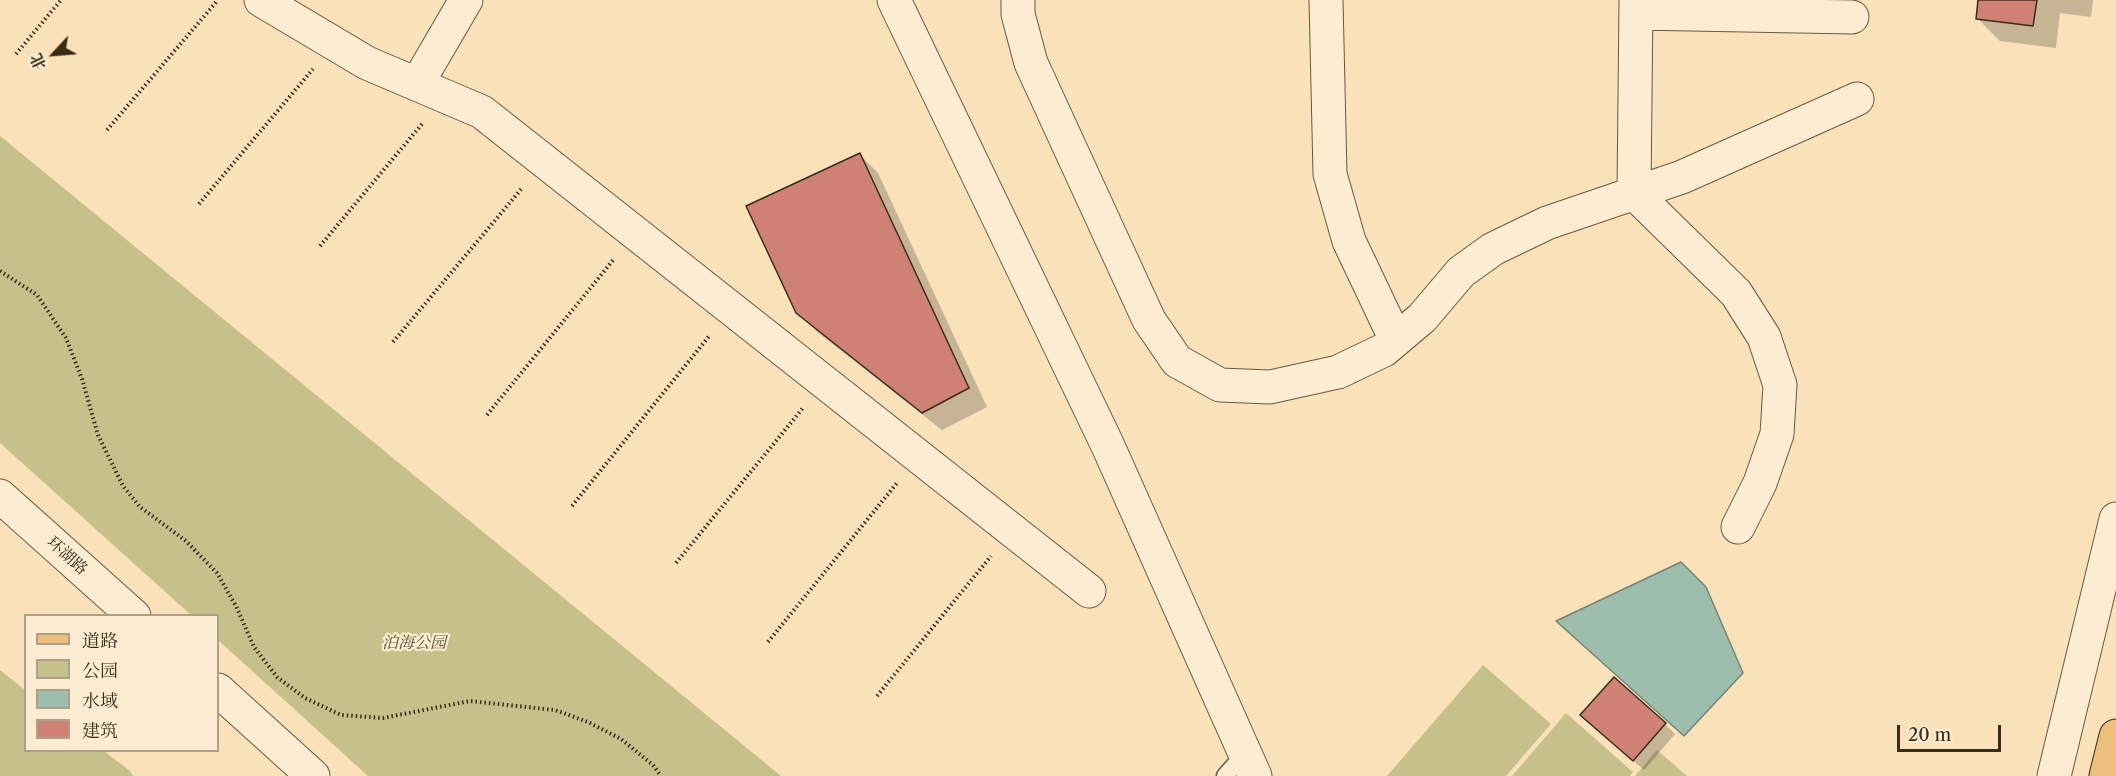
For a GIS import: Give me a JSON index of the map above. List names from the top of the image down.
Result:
{
  "streets": {
    "street": ["环湖路"]
  },
  "parks": ["泊海公园"],
  "legend": [
    "道路",
    "公园",
    "水域",
    "建筑"
  ],
  "scale_bar": "20 m",
  "north": "bottom left"
}
